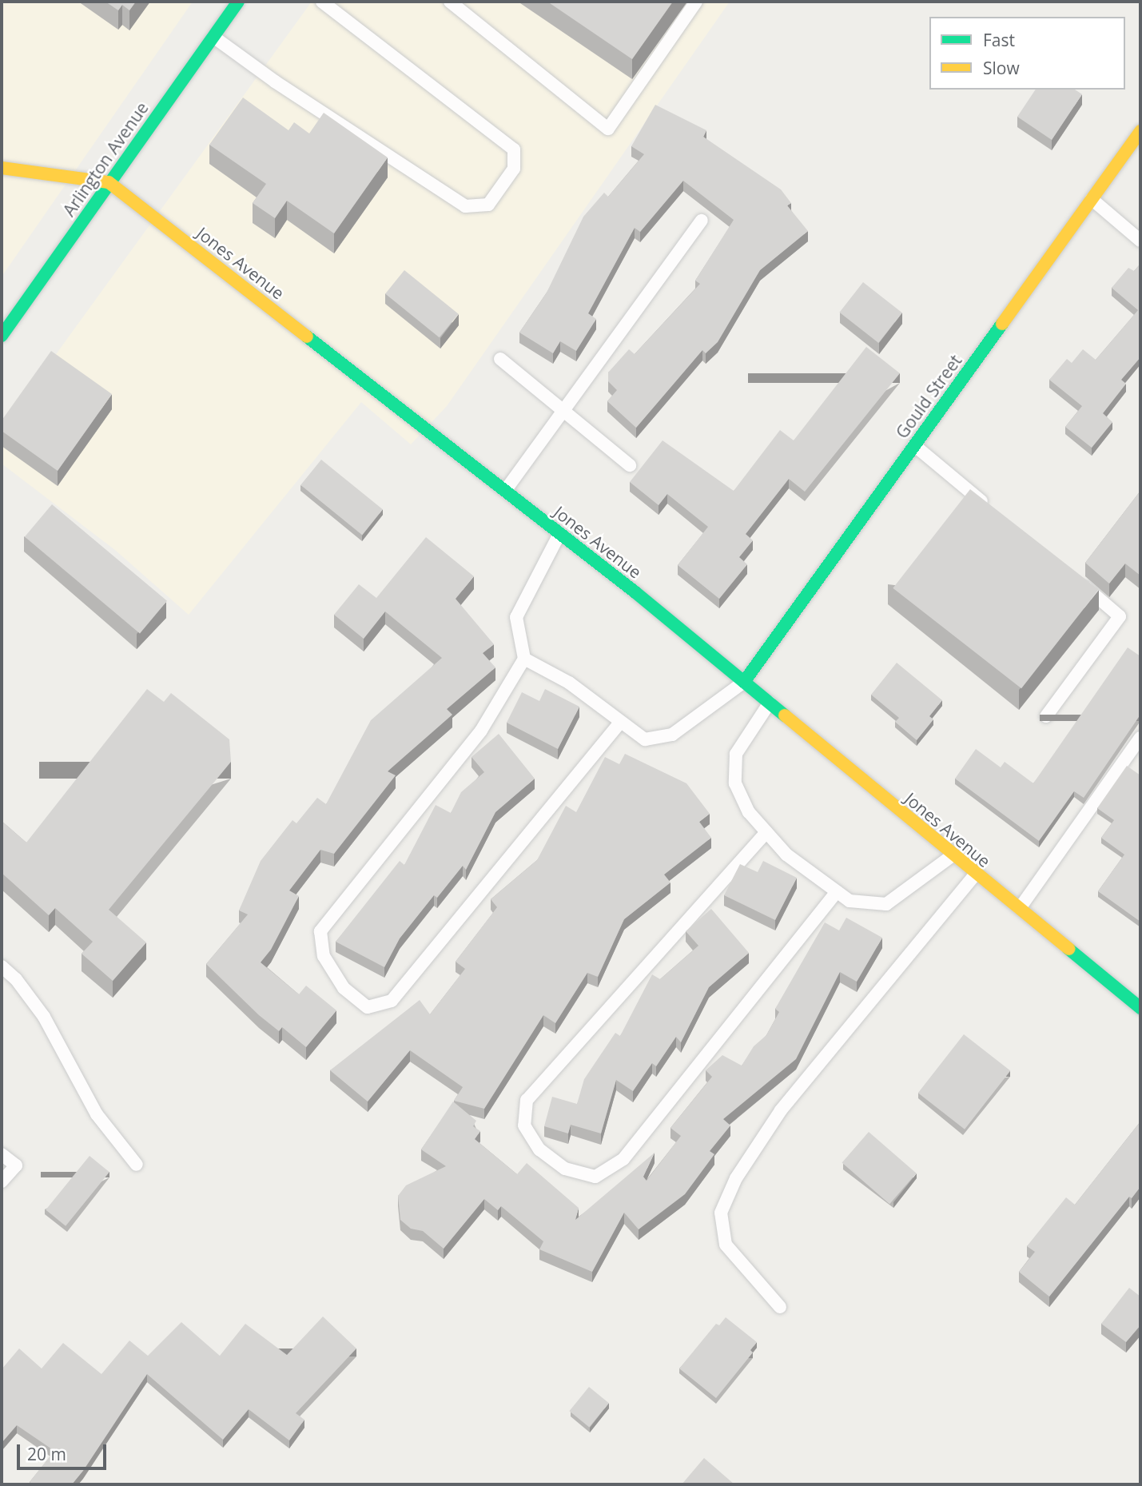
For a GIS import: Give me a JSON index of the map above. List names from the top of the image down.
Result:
{
  "streets": {
    "street": ["Arlington Avenue", "Jones Avenue", "Gould Street"]
  },
  "crossings": [
    ["Arlington Avenue", "Jones Avenue"],
    ["Jones Avenue", "Gould Street"]
  ],
  "legend": ["Fast", "Slow"],
  "scale_bar": "20 m"
}
